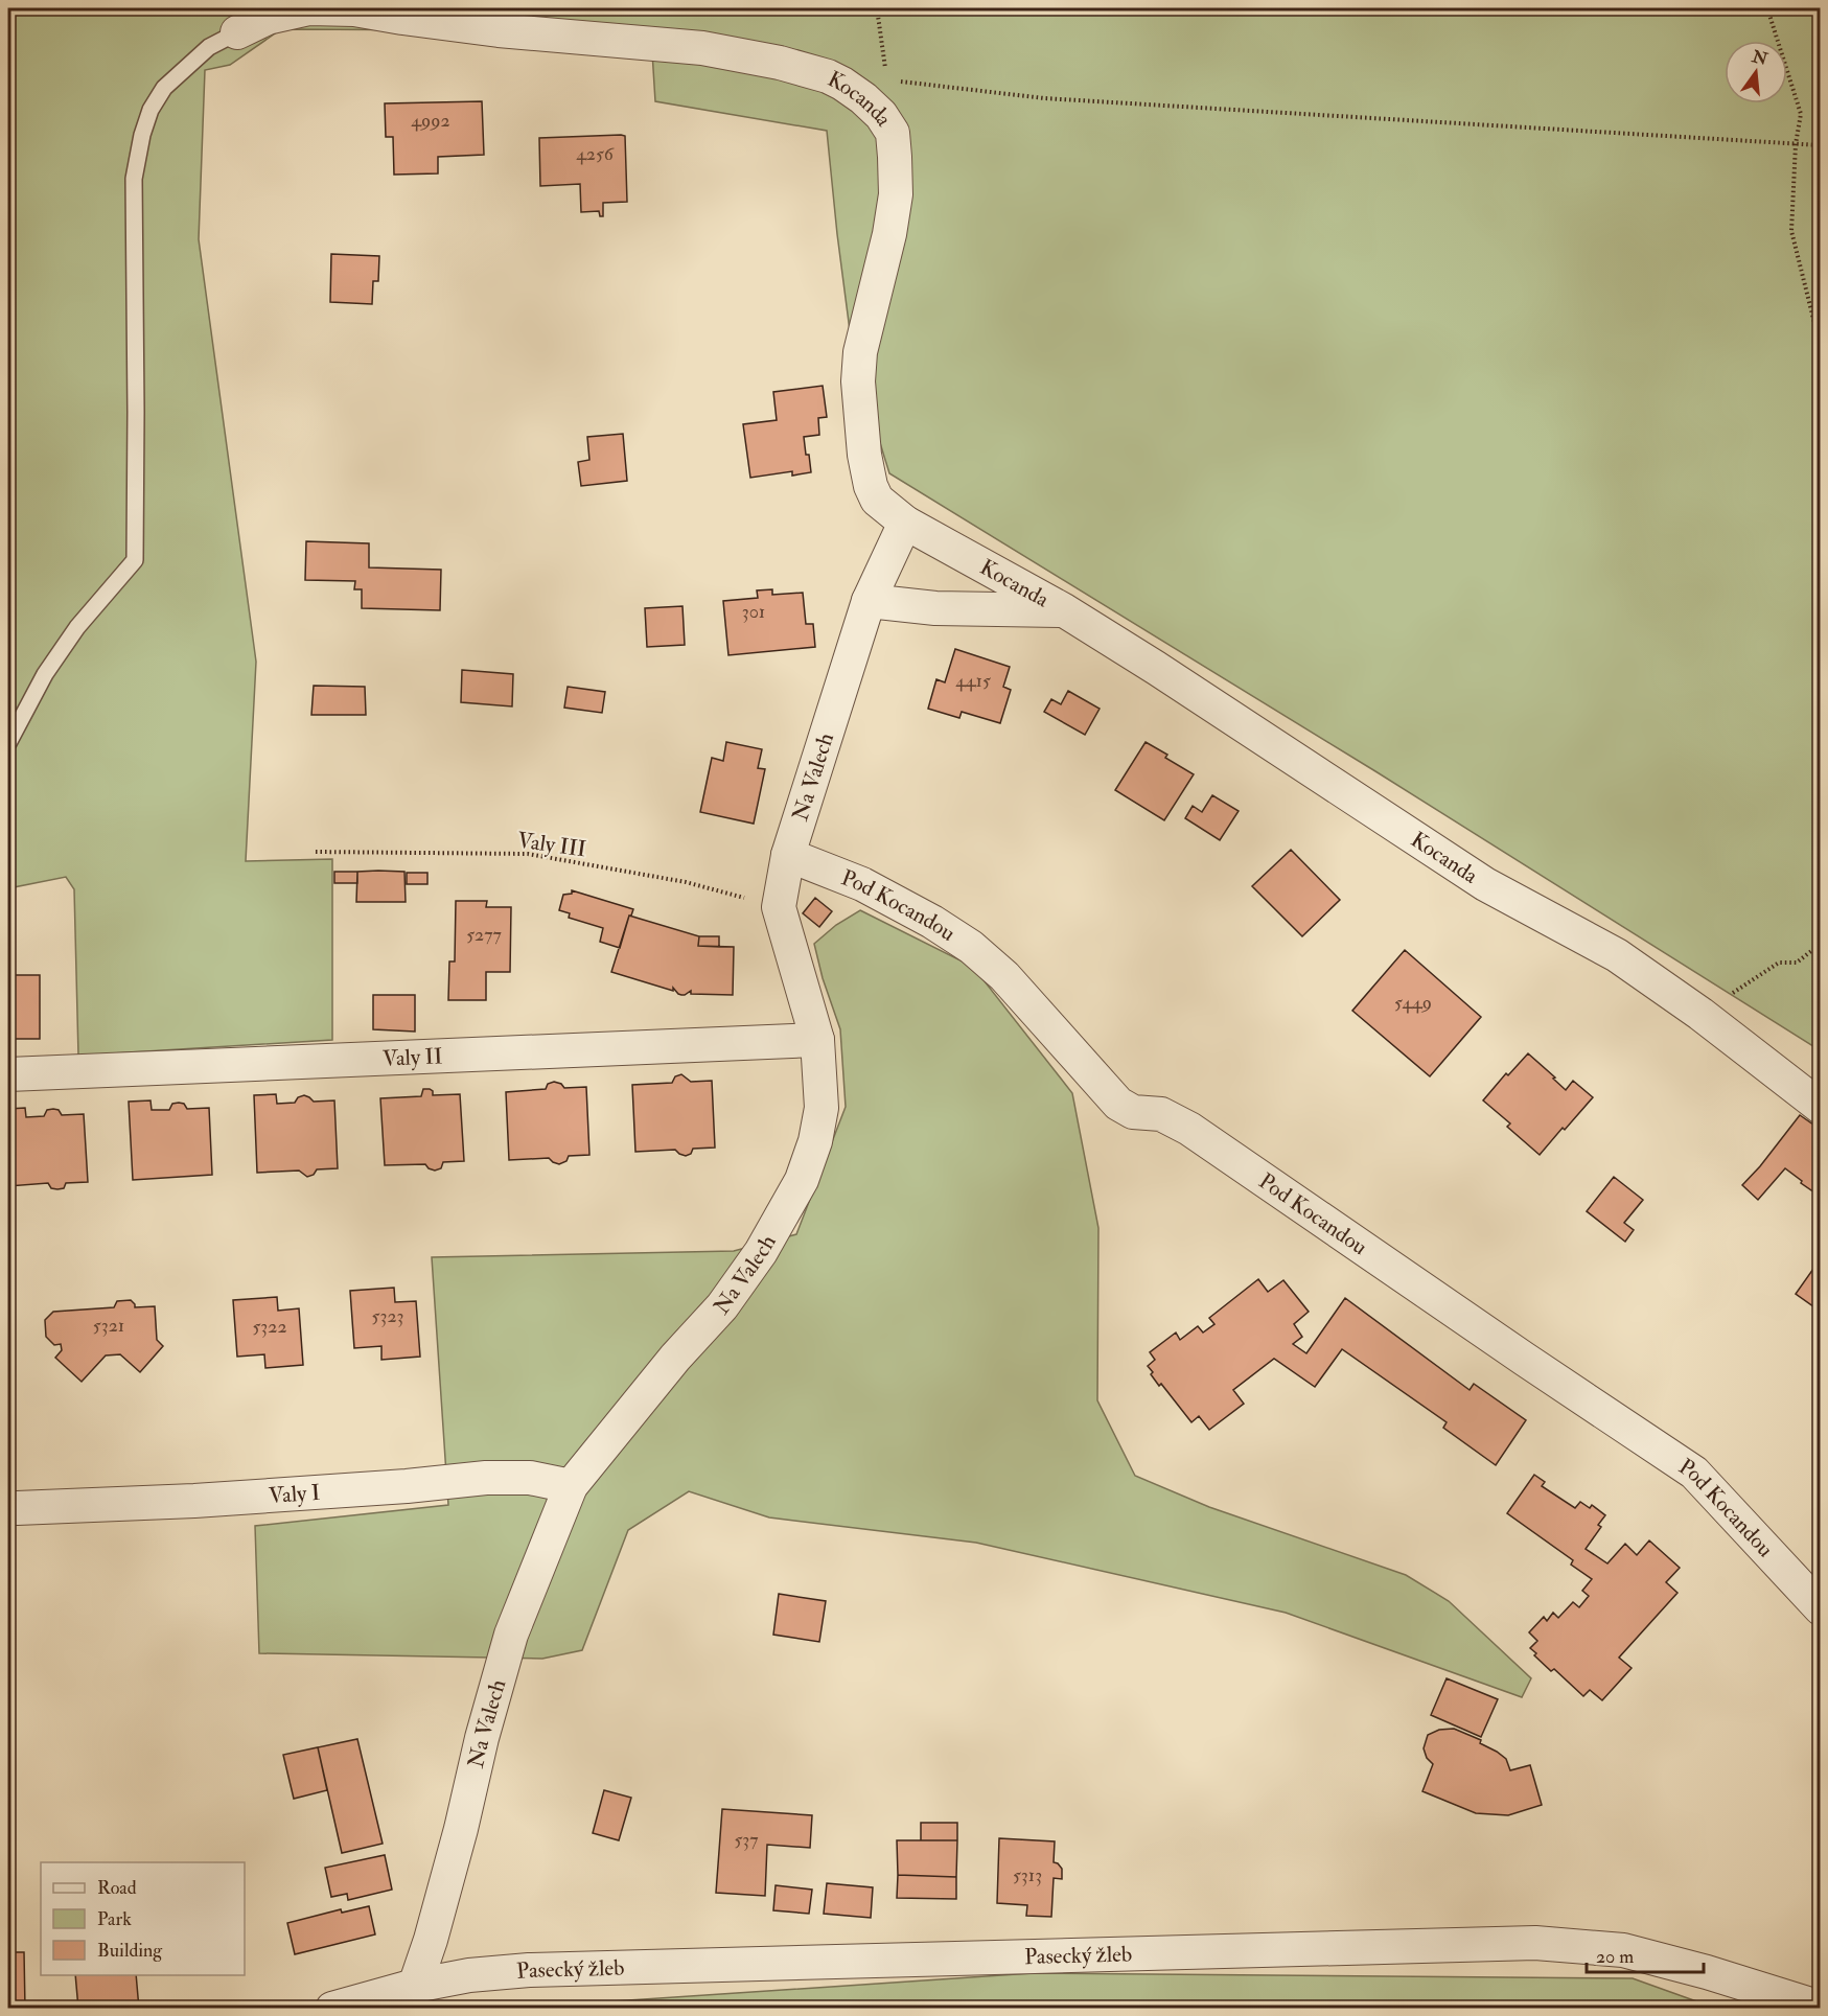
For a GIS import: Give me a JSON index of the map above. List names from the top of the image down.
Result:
{
  "streets": {
    "street": [
      "Kocanda",
      "Na Valech",
      "Pod Kocandou",
      "Valy II",
      "Valy I",
      "Pasecký žleb"
    ],
    "path": ["Valy III"]
  },
  "crossings": [
    ["Kocanda", "Na Valech"],
    ["Na Valech", "Valy III"],
    ["Na Valech", "Pod Kocandou"],
    ["Na Valech", "Valy II"],
    ["Na Valech", "Valy I"],
    ["Na Valech", "Pasecký žleb"]
  ],
  "house_numbers": [
    "4992",
    "4256",
    "301",
    "4415",
    "5277",
    "5449",
    "5323",
    "5321",
    "5322",
    "537",
    "5313"
  ],
  "legend": ["Road", "Park", "Building"],
  "scale_bar": "20 m",
  "north": "top"
}
